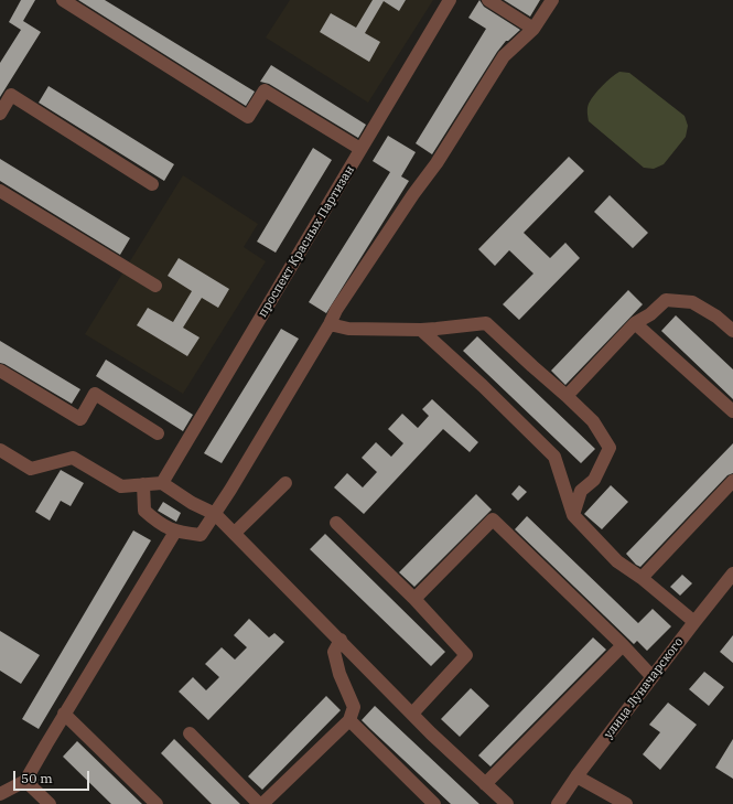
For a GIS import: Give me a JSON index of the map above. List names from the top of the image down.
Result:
{
  "streets": {
    "street": ["проспект Красных Партизан", "улица Луначарского"]
  },
  "scale_bar": "50 m"
}
